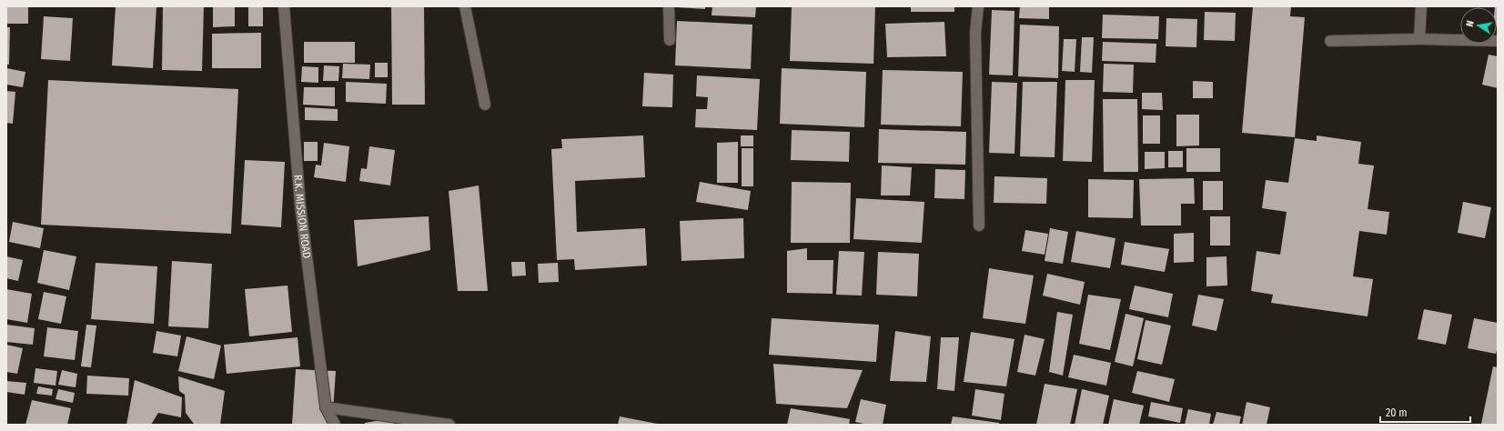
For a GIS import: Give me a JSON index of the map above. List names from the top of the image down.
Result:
{
  "streets": {
    "street": ["R.K. MISSION ROAD"]
  },
  "scale_bar": "20 m",
  "north": "left"
}
